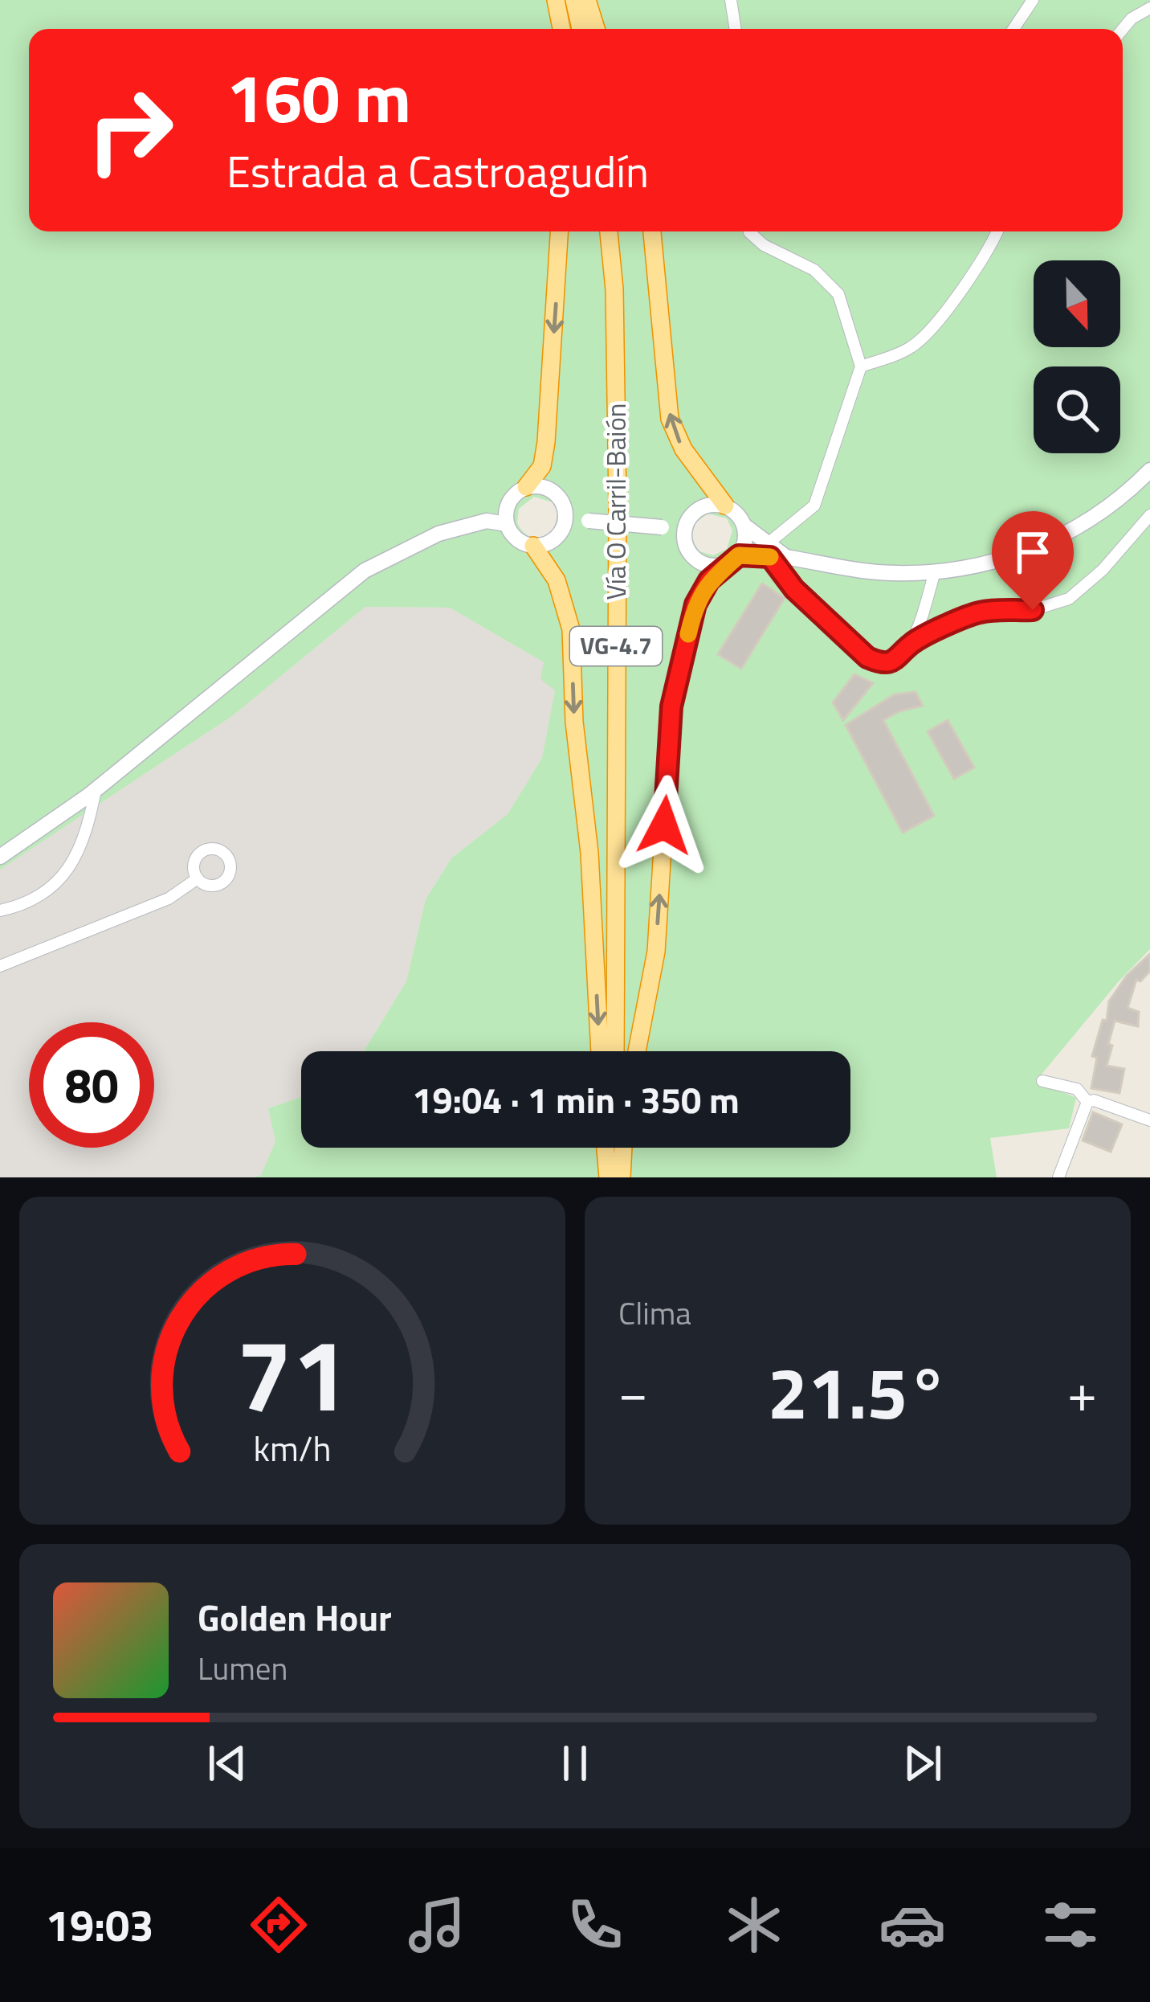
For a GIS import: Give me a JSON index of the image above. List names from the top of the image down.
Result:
{
  "streets": {
    "highway": ["Vía O Carril-Baión", "VG-4.7"]
  },
  "north": "bottom",
  "page": {
    "turn": ["160 m", "Estrada a Castroagudín"],
    "limit": "80",
    "trip": "19:04 · 1 min · 350 m",
    "tile": "Clima",
    "heat": ["−", "21.5°", "+"],
    "song": ["Golden Hour", "Lumen"],
    "tabs": "19:03",
    "gauge": ["71", "km/h"]
  }
}
